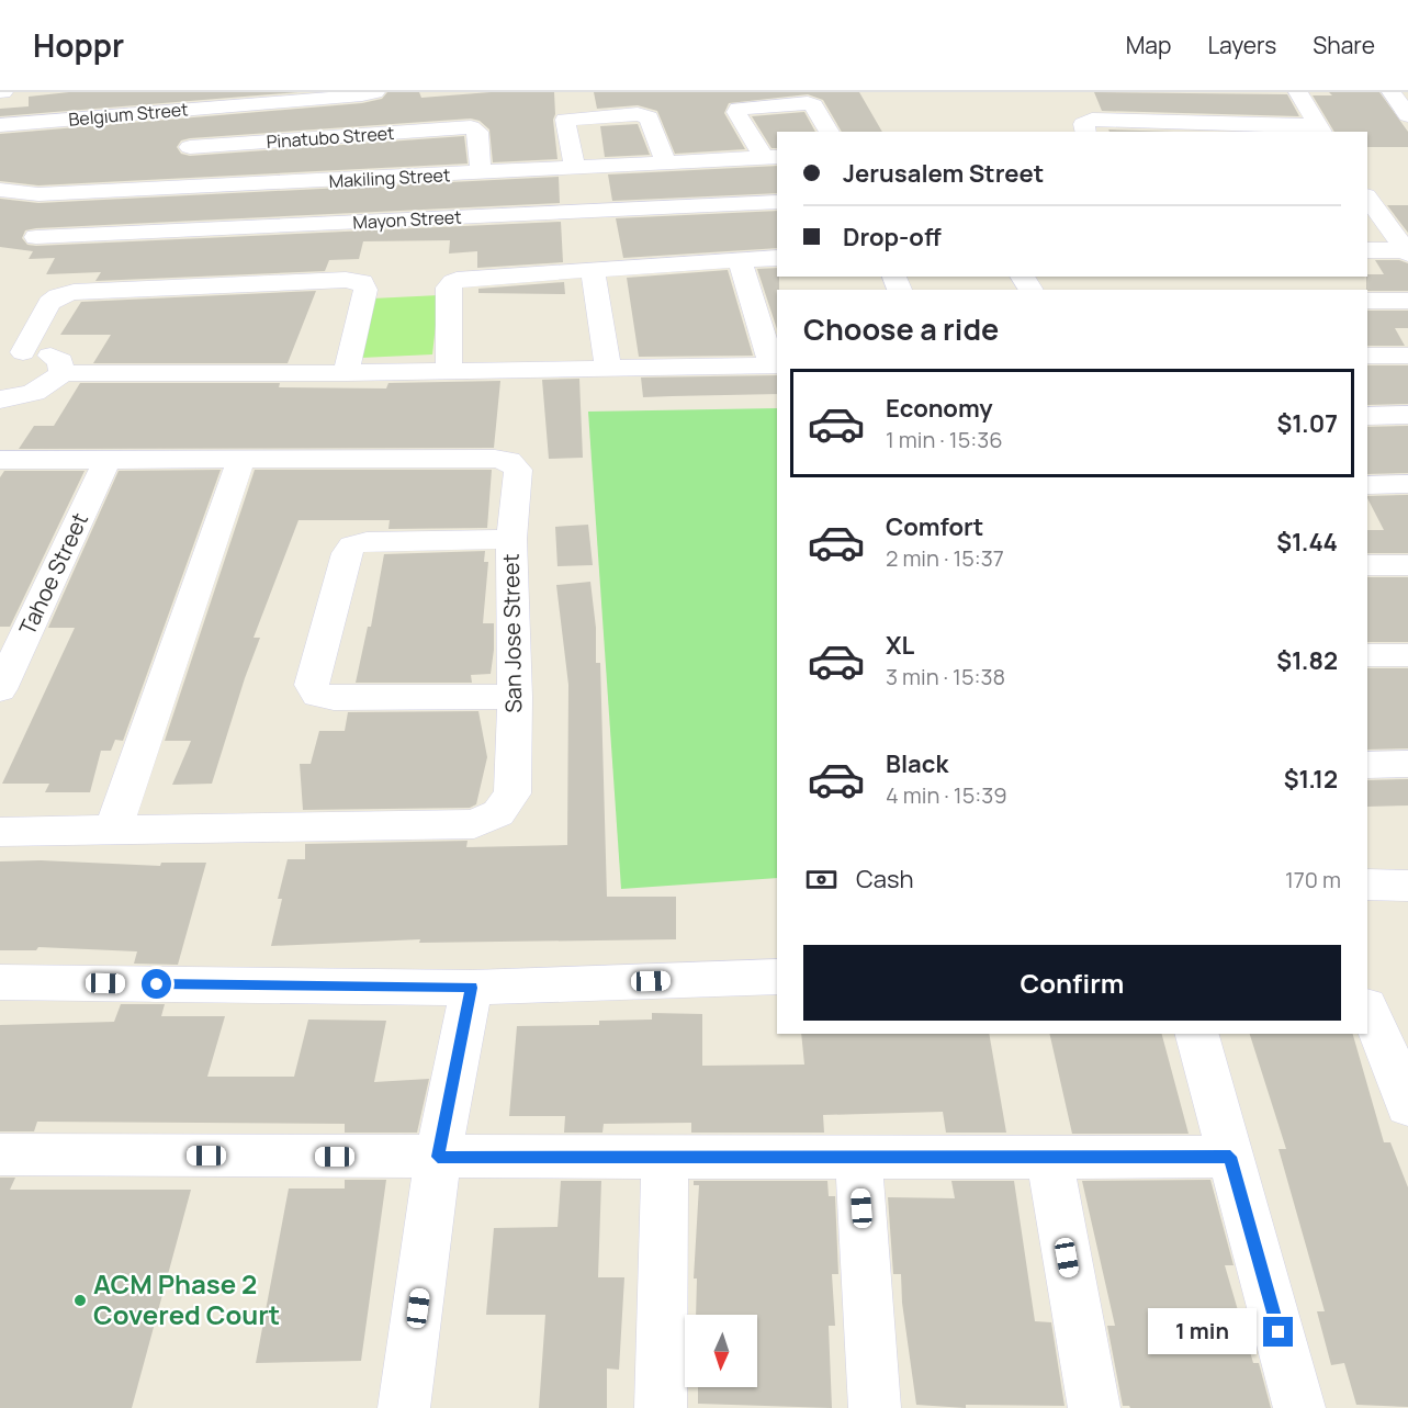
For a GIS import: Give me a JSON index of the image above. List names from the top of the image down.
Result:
{
  "streets": {
    "street": [
      "Belgium Street",
      "Pinatubo Street",
      "Makiling Street",
      "Mayon Street",
      "Tahoe Street",
      "San Jose Street"
    ]
  },
  "crossings": [
    ["Pinatubo Street", "Makiling Street"],
    ["Tahoe Street", "San Jose Street"]
  ],
  "places": ["ACM Phase 2 Covered Court"],
  "north": "bottom",
  "page": {
    "header": "Hoppr",
    "nav": ["Map", "Layers", "Share"],
    "banner": ["Jerusalem Street", "Drop-off"],
    "heading": "Choose a ride",
    "list": [
      {
        "name": "Economy",
        "note": "1 min · 15:36",
        "value": "$1.07"
      },
      {
        "name": "Comfort",
        "note": "2 min · 15:37",
        "value": "$1.44"
      },
      {
        "name": "XL",
        "note": "3 min · 15:38",
        "value": "$1.82"
      },
      {
        "name": "Black",
        "note": "4 min · 15:39",
        "value": "$1.12"
      }
    ],
    "pay": ["Cash", "170 m"],
    "buttons": "Confirm",
    "bubble": "1 min"
  }
}
